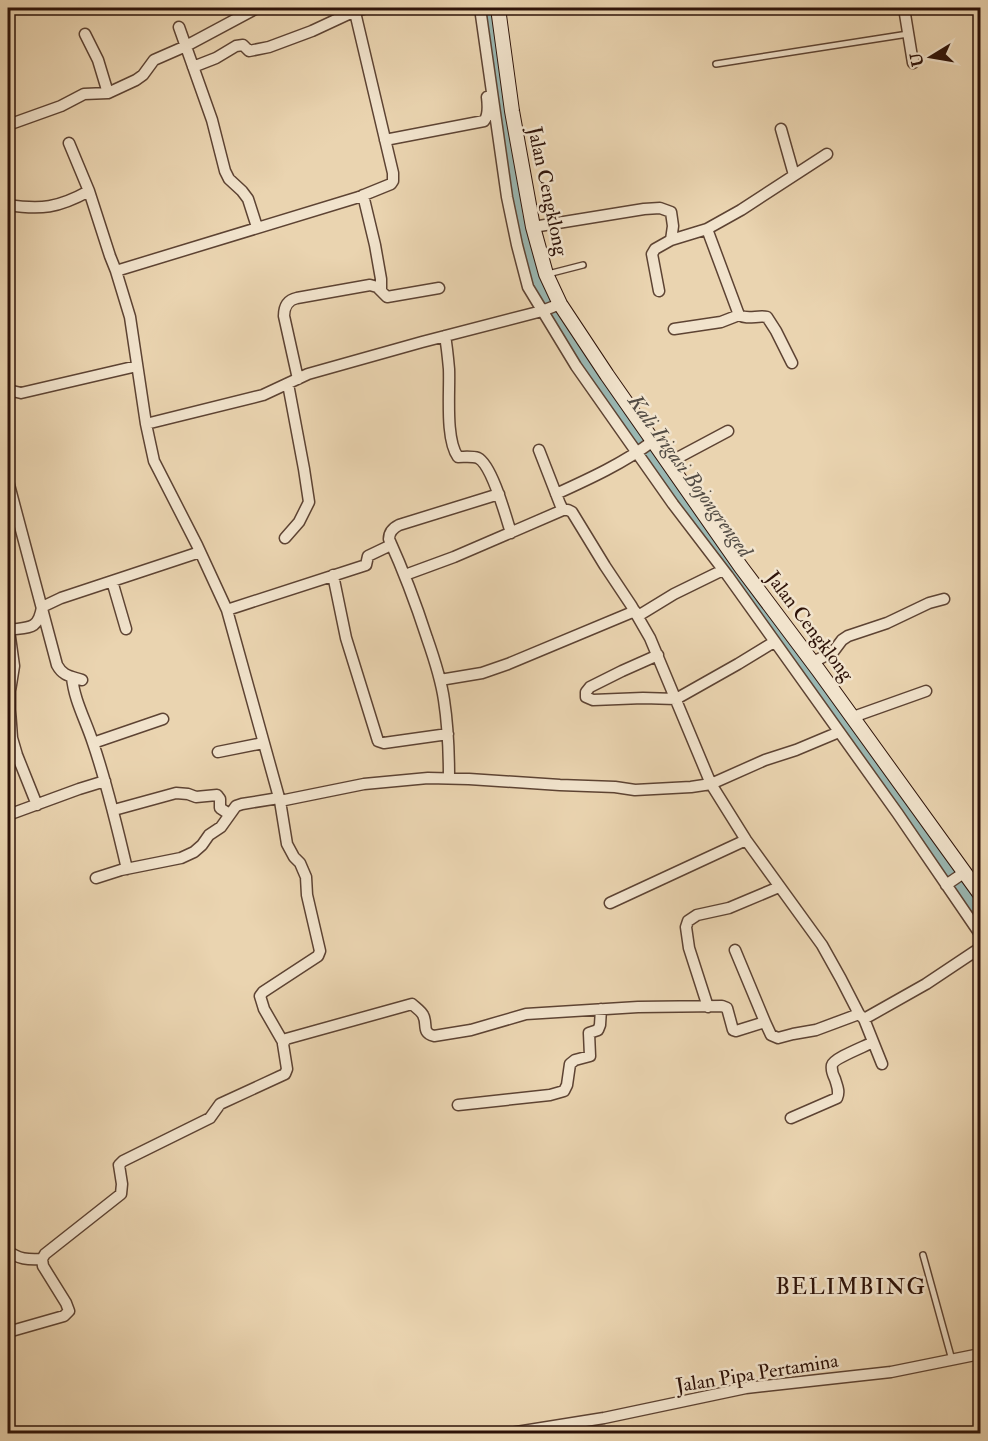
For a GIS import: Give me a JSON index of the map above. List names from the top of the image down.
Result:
{
  "streets": {
    "main road": ["Jalan Cengklong"],
    "street": ["Jalan Pipa Pertamina"]
  },
  "districts": ["BELIMBING"],
  "water": ["Kali Irigasi Bojongrenged"],
  "north": "left"
}
